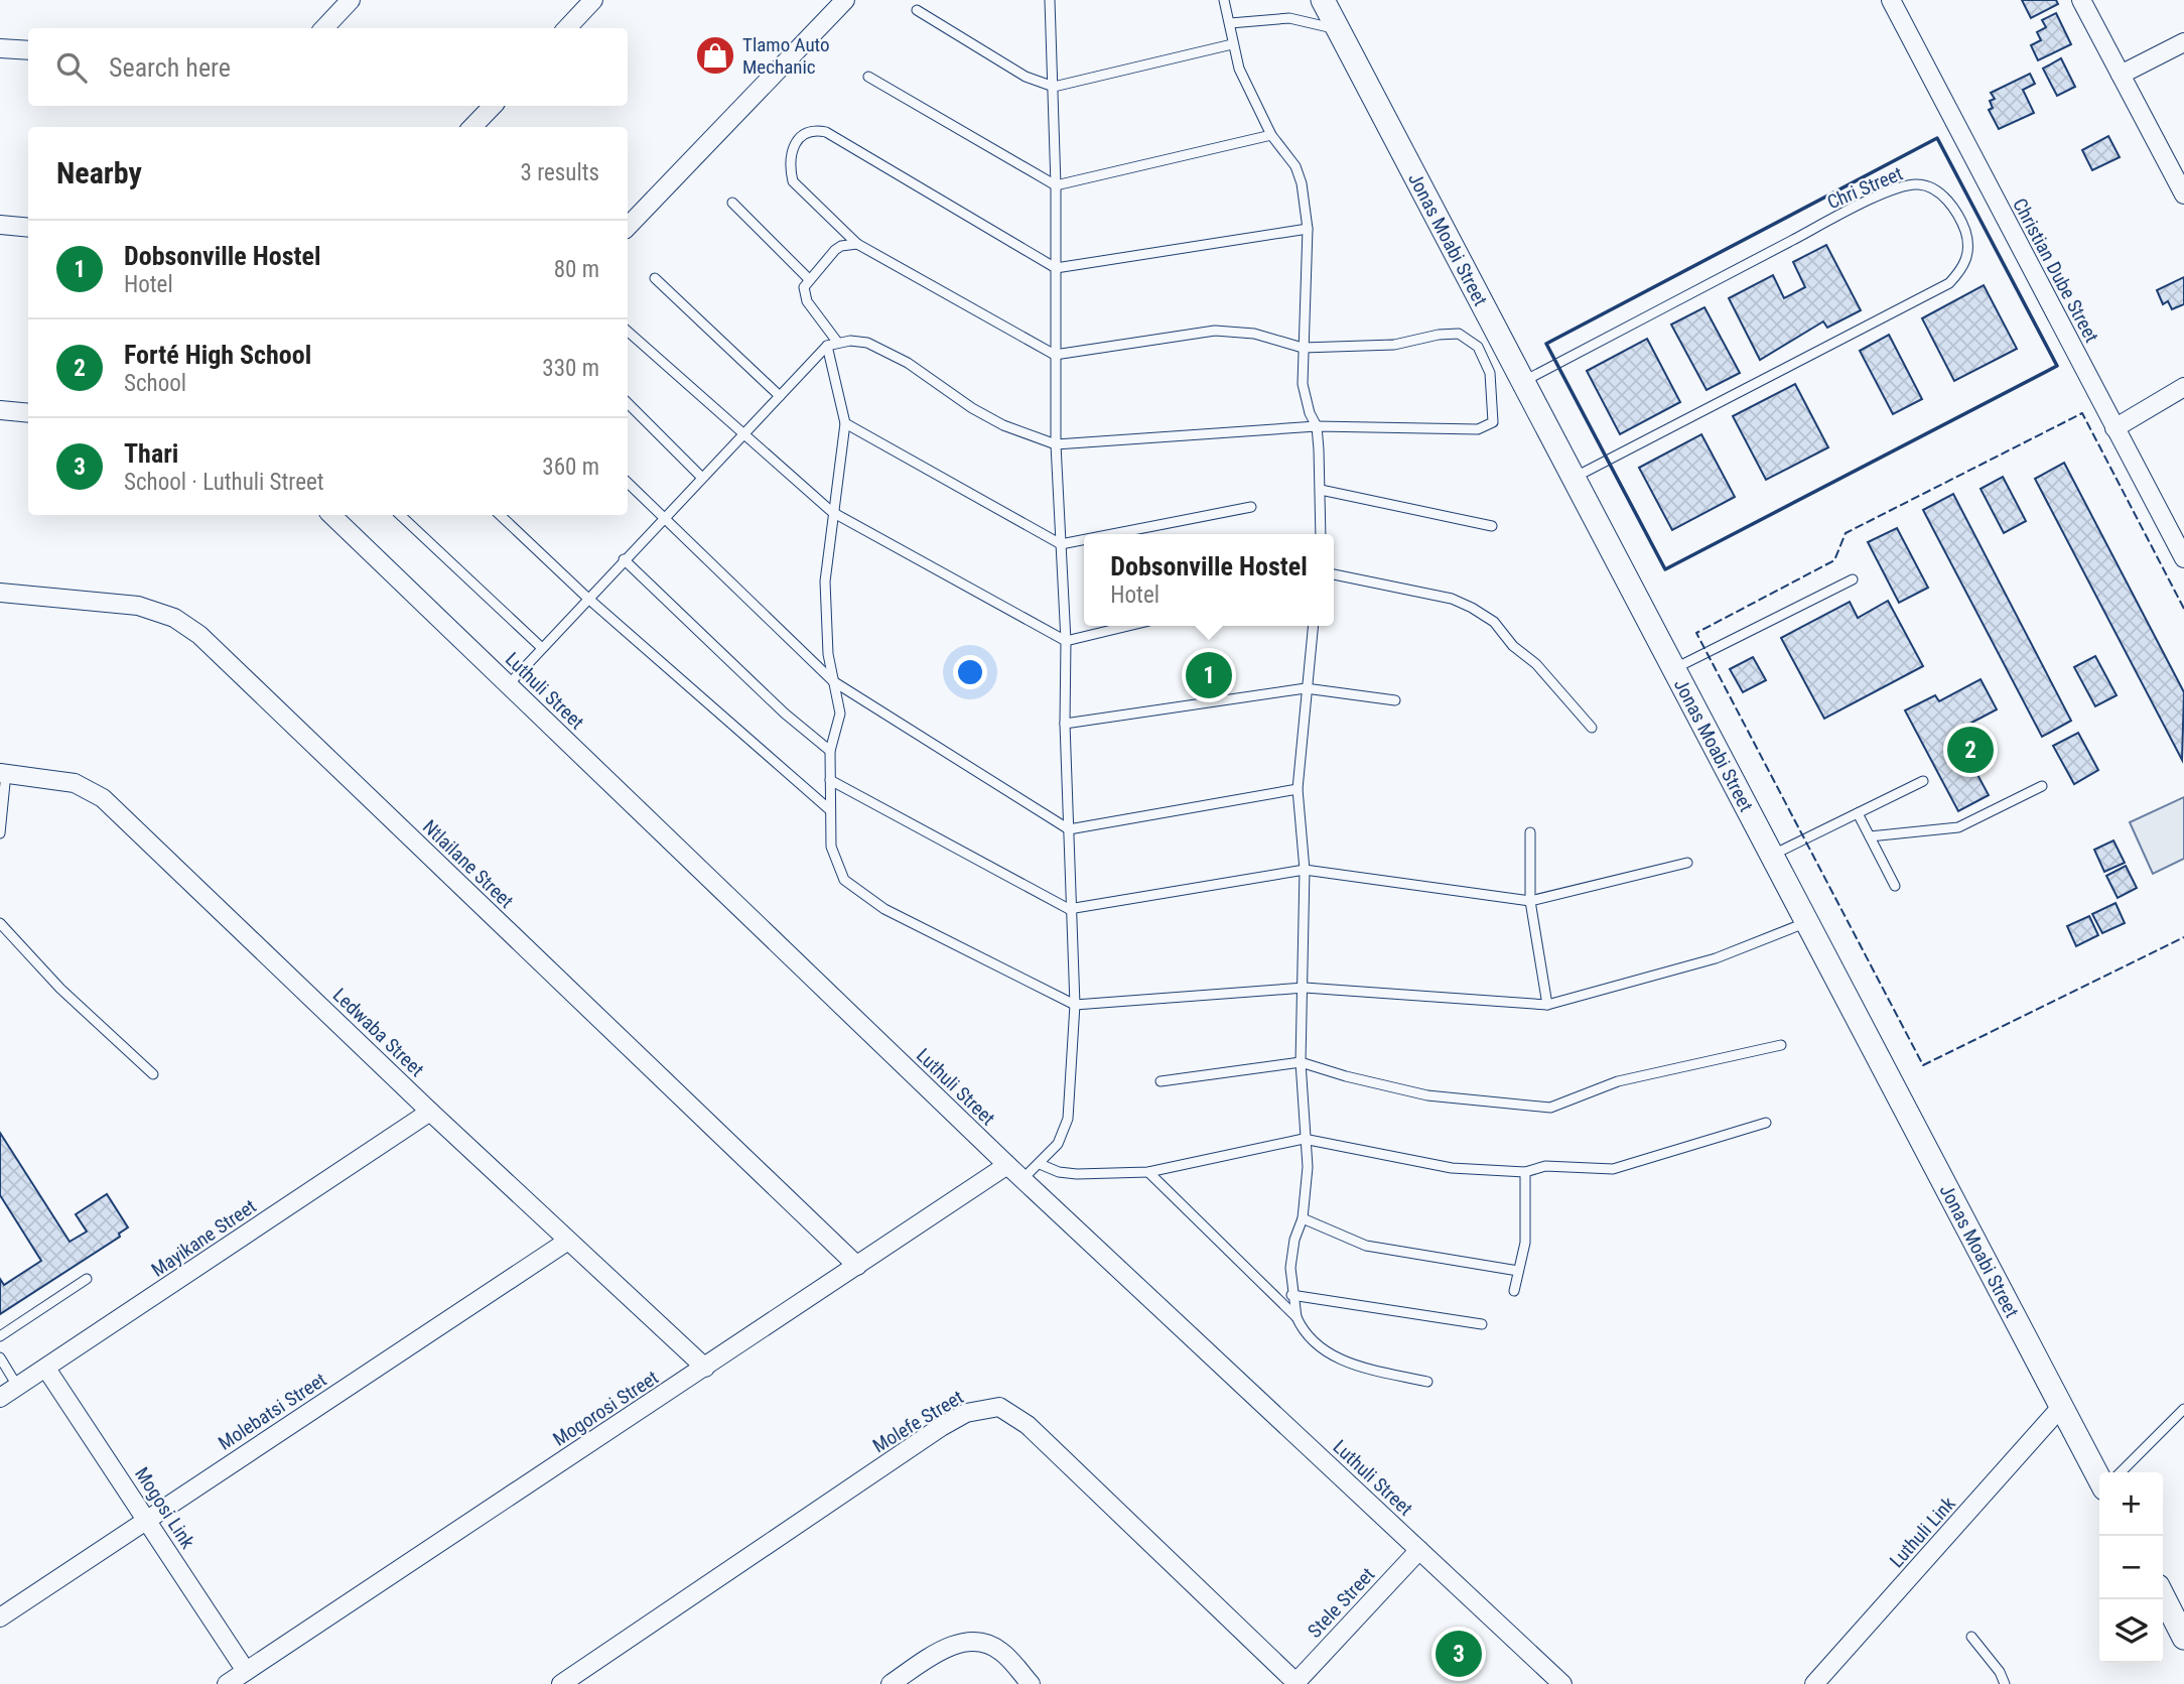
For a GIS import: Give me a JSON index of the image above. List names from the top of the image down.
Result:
{
  "streets": {
    "street": [
      "Jonas Moabi Street",
      "Christian Dube Street",
      "Luthuli Street",
      "Ntlailane Street",
      "Ledwaba Street",
      "Mayikane Street",
      "Mogorosi Street",
      "Molebatsi Street",
      "Molefe Street",
      "Mogosi Link",
      "Luthuli Link",
      "Stele Street"
    ],
    "lane": ["Chri Street"]
  },
  "crossings": [
    ["Chri Street", "Jonas Moabi Street"],
    ["Jonas Moabi Street", "Luthuli Link"],
    ["Luthuli Street", "Mogorosi Street"],
    ["Luthuli Street", "Stele Street"],
    ["Ntlailane Street", "Mogorosi Street"],
    ["Ledwaba Street", "Mayikane Street"],
    ["Ledwaba Street", "Mogorosi Street"],
    ["Ledwaba Street", "Molebatsi Street"],
    ["Mayikane Street", "Mogosi Link"],
    ["Mogorosi Street", "Mogosi Link"],
    ["Molebatsi Street", "Mogosi Link"],
    ["Molefe Street", "Stele Street"]
  ],
  "places": {
    "shop": ["Tlamo Auto Mechanic"]
  },
  "page": {
    "search": "Search here",
    "heading": ["Nearby", "3 results"],
    "list": [
      {
        "mark": "1",
        "name": "Dobsonville Hostel",
        "note": "Hotel",
        "value": "80 m"
      },
      {
        "mark": "2",
        "name": "Forté High School",
        "note": "School",
        "value": "330 m"
      },
      {
        "mark": "3",
        "name": "Thari",
        "note": "School · Luthuli Street",
        "value": "360 m"
      }
    ],
    "popup": ["Dobsonville Hostel", "Hotel"],
    "pins": ["1", "2", "3"],
    "map_buttons": ["+", "−"]
  }
}
